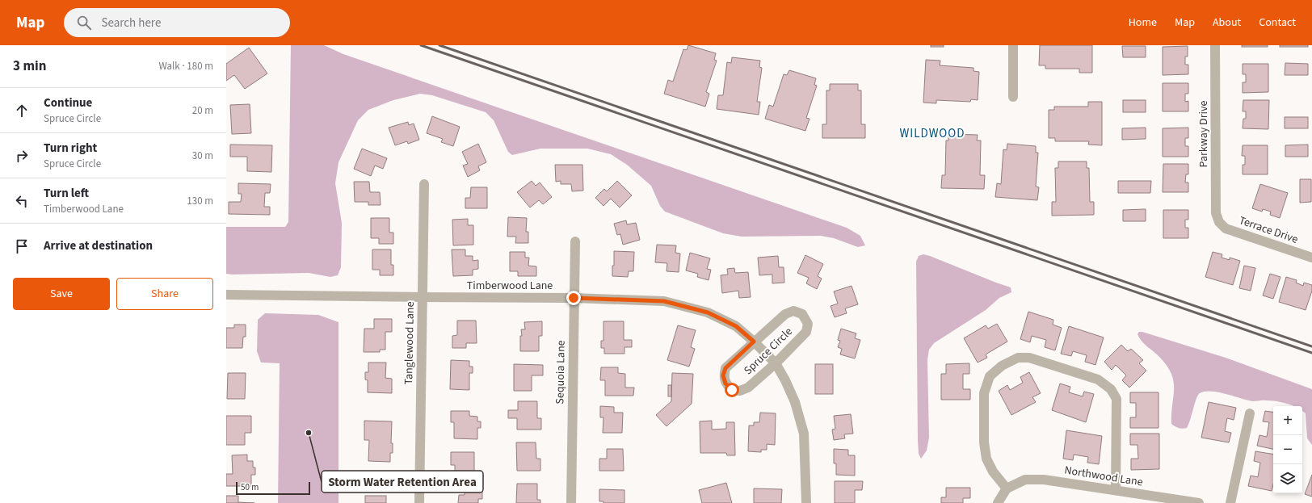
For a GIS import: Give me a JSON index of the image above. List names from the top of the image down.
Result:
{
  "streets": {
    "street": [
      "Parkway Drive",
      "Terrace Drive",
      "Timberwood Lane",
      "Tanglewood Lane",
      "Spruce Circle",
      "Sequoia Lane",
      "Northwood Lane"
    ]
  },
  "crossings": [
    ["Parkway Drive", "Terrace Drive"],
    ["Timberwood Lane", "Tanglewood Lane"],
    ["Timberwood Lane", "Spruce Circle"],
    ["Timberwood Lane", "Sequoia Lane"]
  ],
  "districts": ["WILDWOOD"],
  "places": ["Storm Water Retention Area"],
  "scale_bar": "50 m",
  "page": {
    "header": "Map",
    "search": "Search here",
    "nav": [
      "Home",
      "Map",
      "About",
      "Contact"
    ],
    "heading": ["3 min", "Walk · 180 m"],
    "list": [
      ["Continue", "Spruce Circle", "20 m"],
      ["Turn right", "Spruce Circle", "30 m"],
      ["Turn left", "Timberwood Lane", "130 m"],
      "Arrive at destination"
    ],
    "buttons": ["Save", "Share"],
    "map_buttons": ["+", "−"],
    "scale": "50 m"
  }
}
